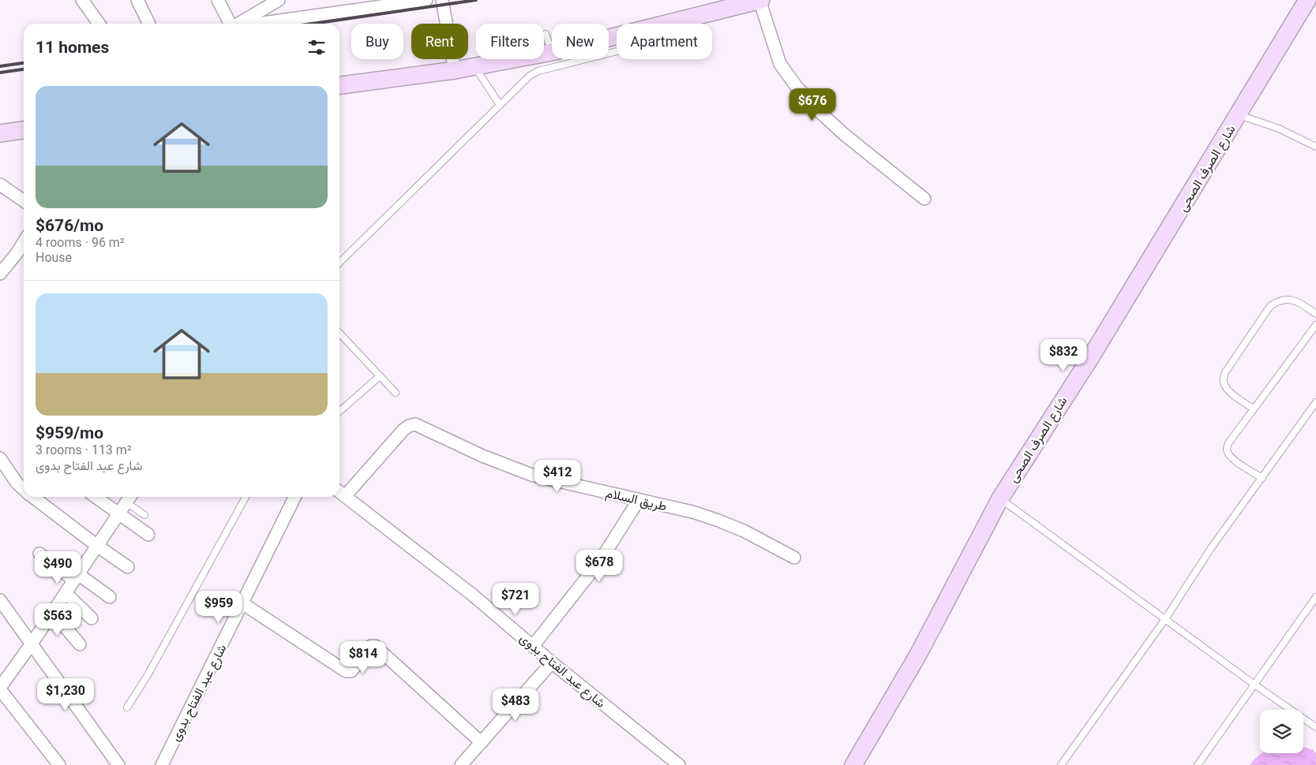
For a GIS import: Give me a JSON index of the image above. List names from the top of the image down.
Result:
{
  "streets": {
    "street": ["شارع الصرف الصحى", "طريق السلام", "شارع عبد الفتاح بدوى"]
  },
  "crossings": [
    ["طريق السلام", "شارع عبد الفتاح بدوى"]
  ],
  "page": {
    "chip": [
      "Buy",
      "Rent",
      "Filters",
      "New",
      "Apartment"
    ],
    "heading": "11 homes",
    "list": [
      {
        "name": "$676/mo",
        "note": "4 rooms · 96 m² · House"
      },
      {
        "name": "$959/mo",
        "note": "3 rooms · 113 m² · شارع عبد الفتاح بدوى"
      }
    ],
    "price": [
      "$676",
      "$832",
      "$412",
      "$678",
      "$490",
      "$721",
      "$959",
      "$563",
      "$814",
      "$1,230",
      "$483"
    ]
  }
}
